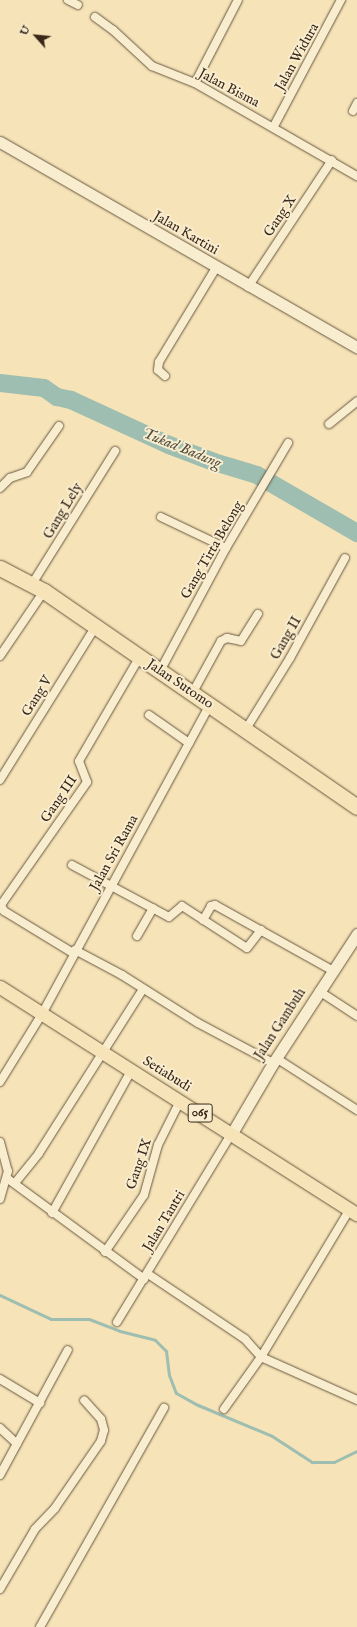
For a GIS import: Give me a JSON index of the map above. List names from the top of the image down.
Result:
{
  "streets": {
    "highway": ["Jalan Sutomo"],
    "main road": [
      "Jalan Kartini",
      "Jalan Gambuh",
      "Setiabudi",
      "065"
    ],
    "street": [
      "Jalan Widura",
      "Jalan Bisma",
      "Gang X",
      "Gang Lely",
      "Gang Tirta Belong",
      "Gang II",
      "Gang V",
      "Gang III",
      "Jalan Sri Rama",
      "Gang IX",
      "Jalan Tantri"
    ]
  },
  "crossings": [
    ["Jalan Widura", "Jalan Bisma"],
    ["Jalan Bisma", "Gang X"],
    ["Gang X", "Jalan Kartini"],
    ["Gang Lely", "Jalan Sutomo"],
    ["Gang Tirta Belong", "Jalan Sutomo"],
    ["Gang II", "Jalan Sutomo"],
    ["Jalan Sutomo", "Gang V"],
    ["Jalan Sutomo", "Gang III"],
    ["Jalan Sutomo", "Jalan Sri Rama"],
    ["Gang III", "Jalan Sri Rama"],
    ["Jalan Sri Rama", "Setiabudi"],
    ["Jalan Gambuh", "Setiabudi"],
    ["Jalan Gambuh", "Jalan Tantri"],
    ["Setiabudi", "Gang IX"],
    ["Setiabudi", "Jalan Tantri"]
  ],
  "water": ["Tukad Badung"],
  "north": "top left"
}
